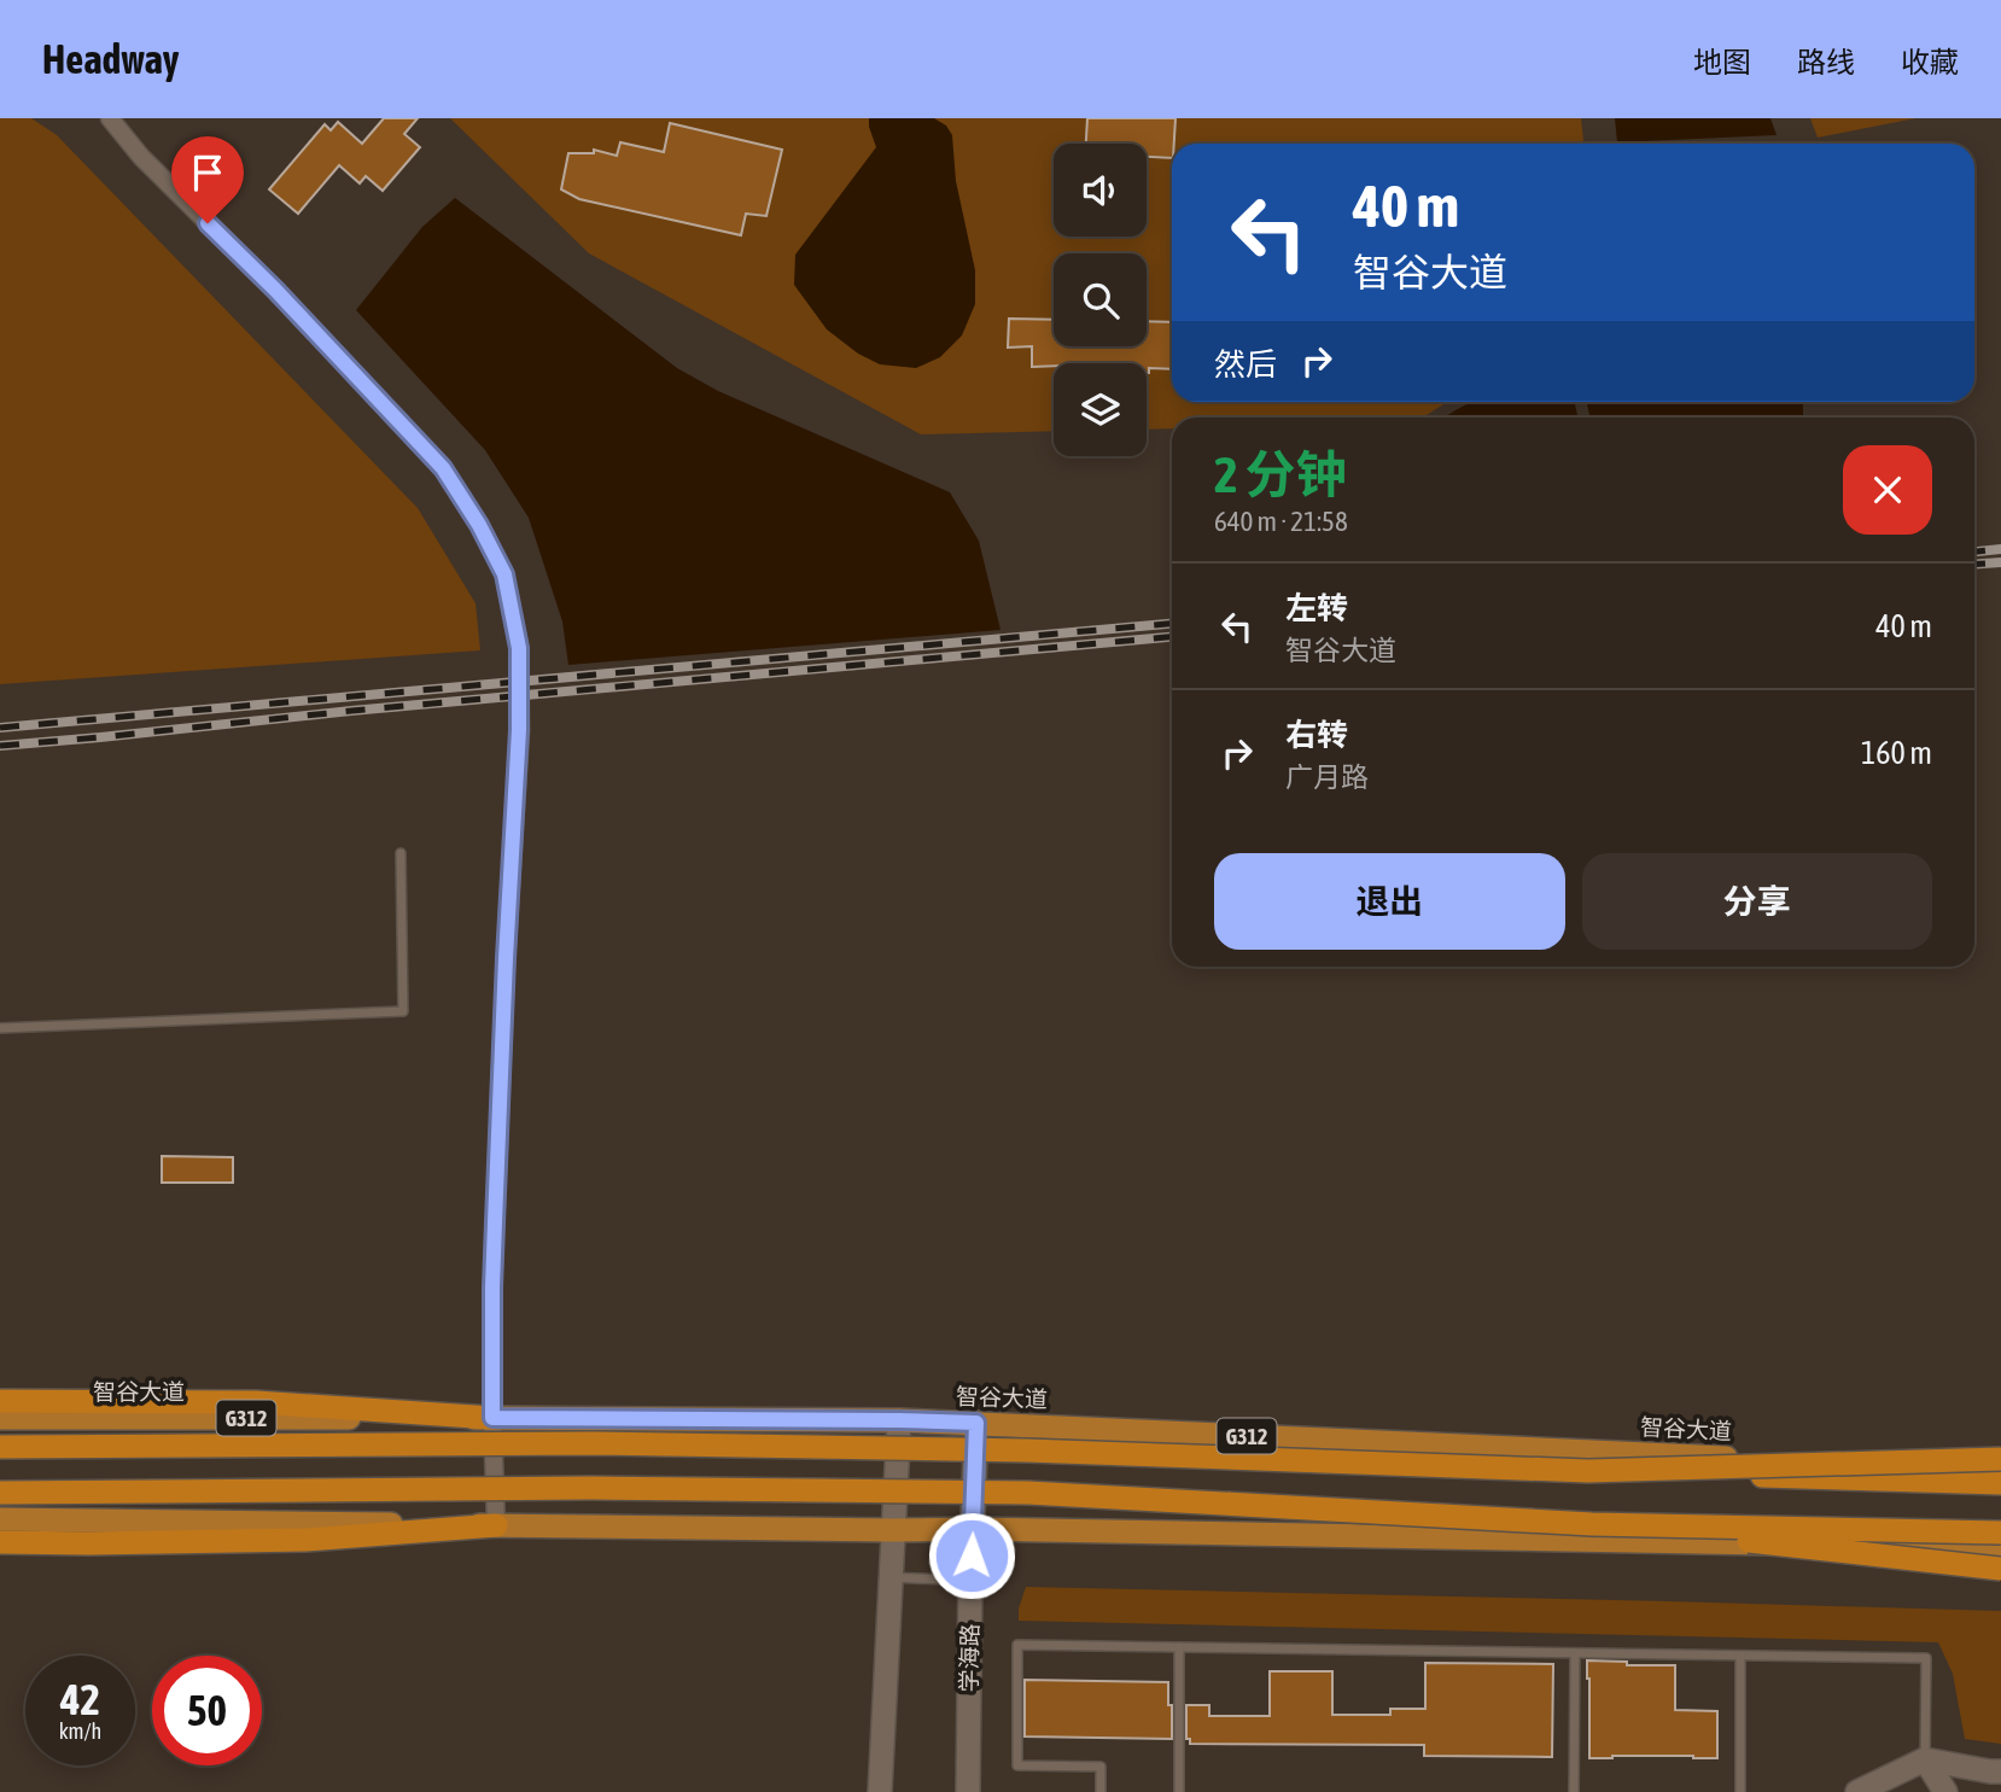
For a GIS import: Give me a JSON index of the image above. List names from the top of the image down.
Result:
{
  "streets": {
    "highway": ["智谷大道", "G312"],
    "main road": ["学海路"]
  },
  "crossings": [
    ["智谷大道", "学海路"]
  ],
  "page": {
    "header": "Headway",
    "nav": ["地图", "路线", "收藏"],
    "turn": ["40 m", "智谷大道"],
    "then": "然后",
    "heading": ["2 分钟", "640 m · 21:58"],
    "list": [
      {
        "name": "左转",
        "note": "智谷大道",
        "value": "40 m"
      },
      {
        "name": "右转",
        "note": "广月路",
        "value": "160 m"
      }
    ],
    "buttons": ["退出", "分享"],
    "speed": "42 km/h",
    "limit": "50"
  }
}
